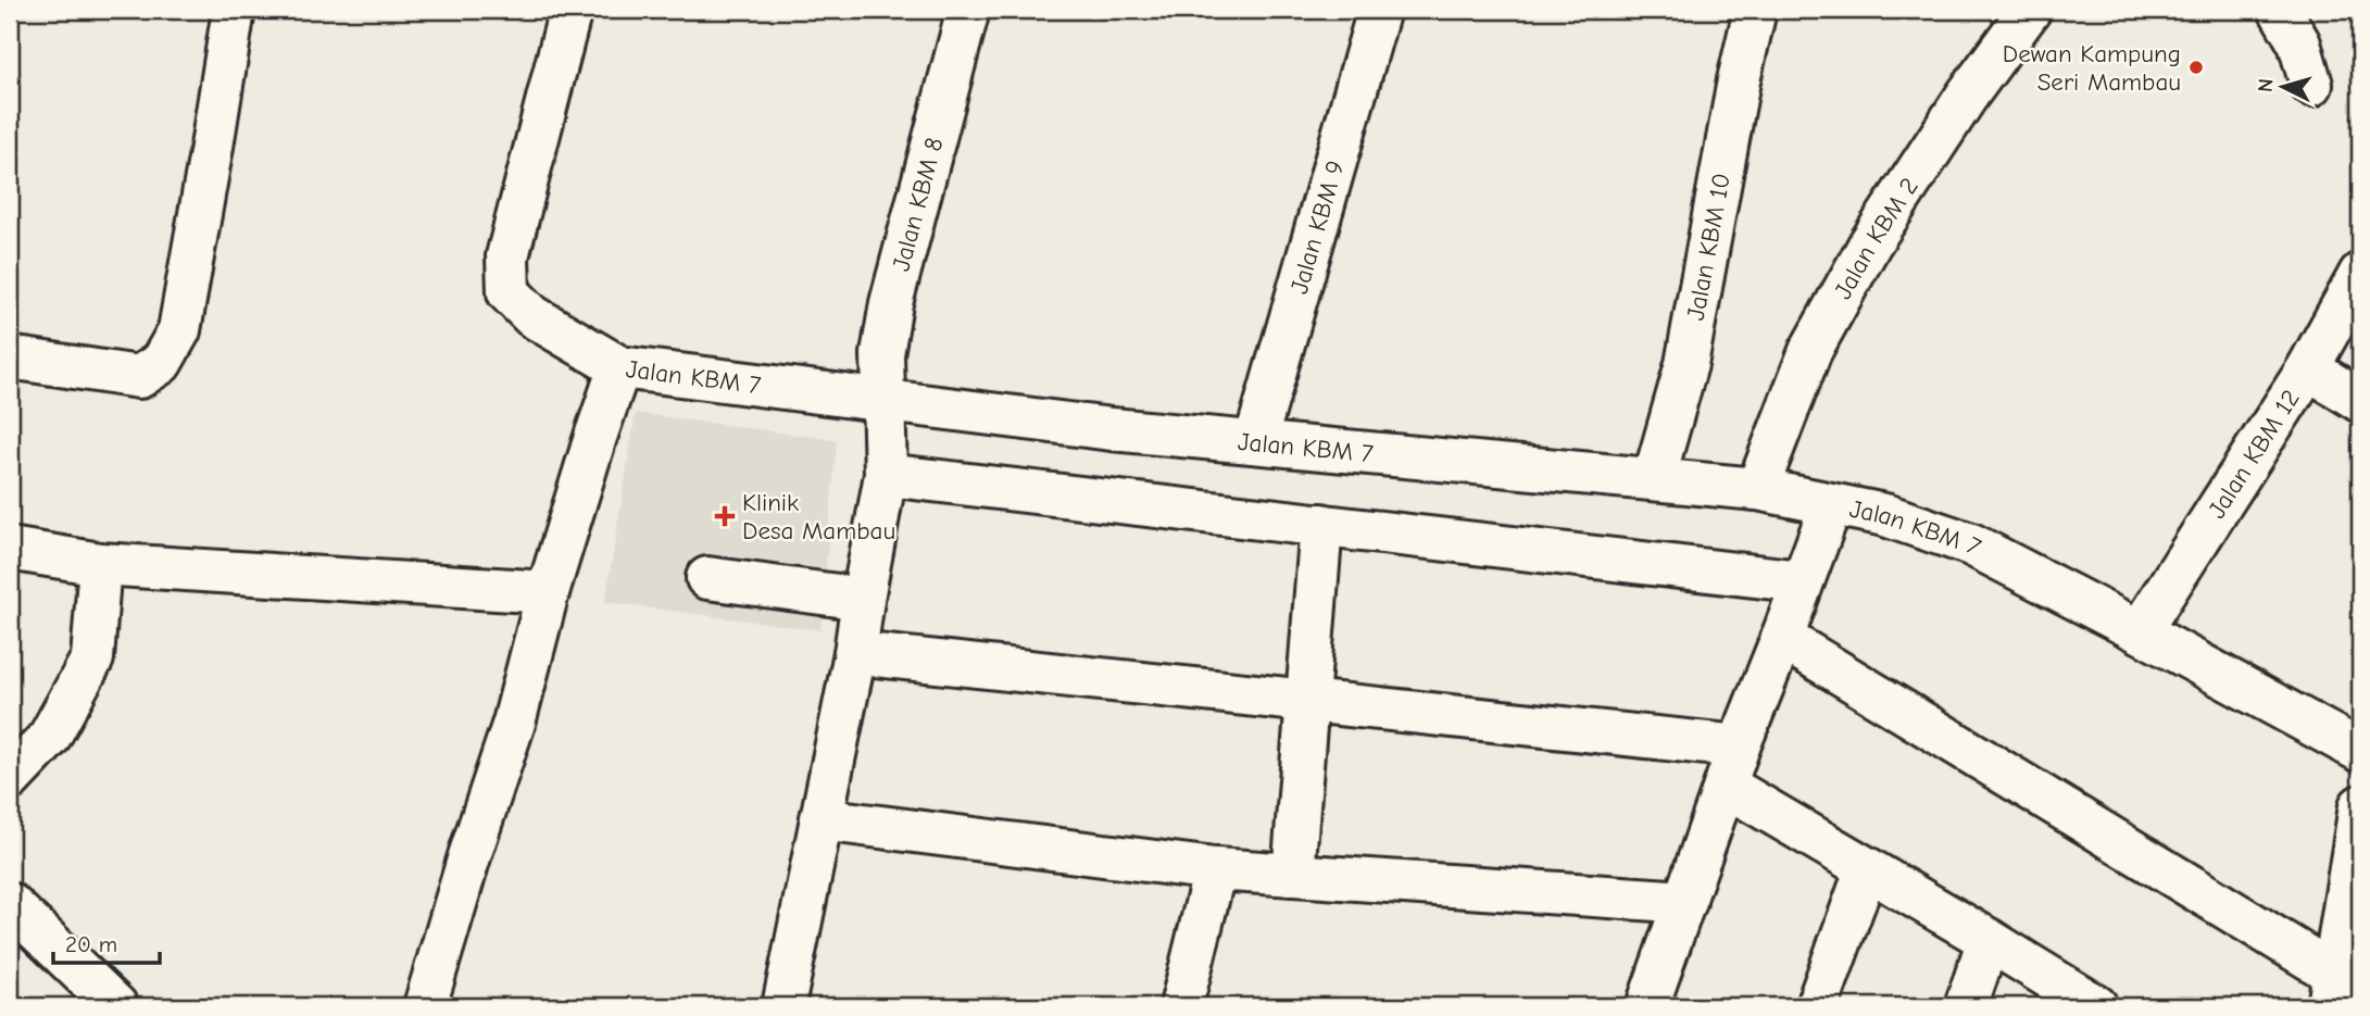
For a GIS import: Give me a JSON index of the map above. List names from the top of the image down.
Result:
{
  "streets": {
    "street": [
      "Jalan KBM 8",
      "Jalan KBM 9",
      "Jalan KBM 2",
      "Jalan KBM 10",
      "Jalan KBM 7",
      "Jalan KBM 12"
    ]
  },
  "crossings": [
    ["Jalan KBM 8", "Jalan KBM 7"],
    ["Jalan KBM 9", "Jalan KBM 7"],
    ["Jalan KBM 2", "Jalan KBM 7"],
    ["Jalan KBM 10", "Jalan KBM 7"],
    ["Jalan KBM 7", "Jalan KBM 12"]
  ],
  "places": {
    "other": ["Dewan Kampung Seri Mambau"],
    "health": ["Klinik Desa Mambau"]
  },
  "scale_bar": "20 m",
  "north": "left"
}
